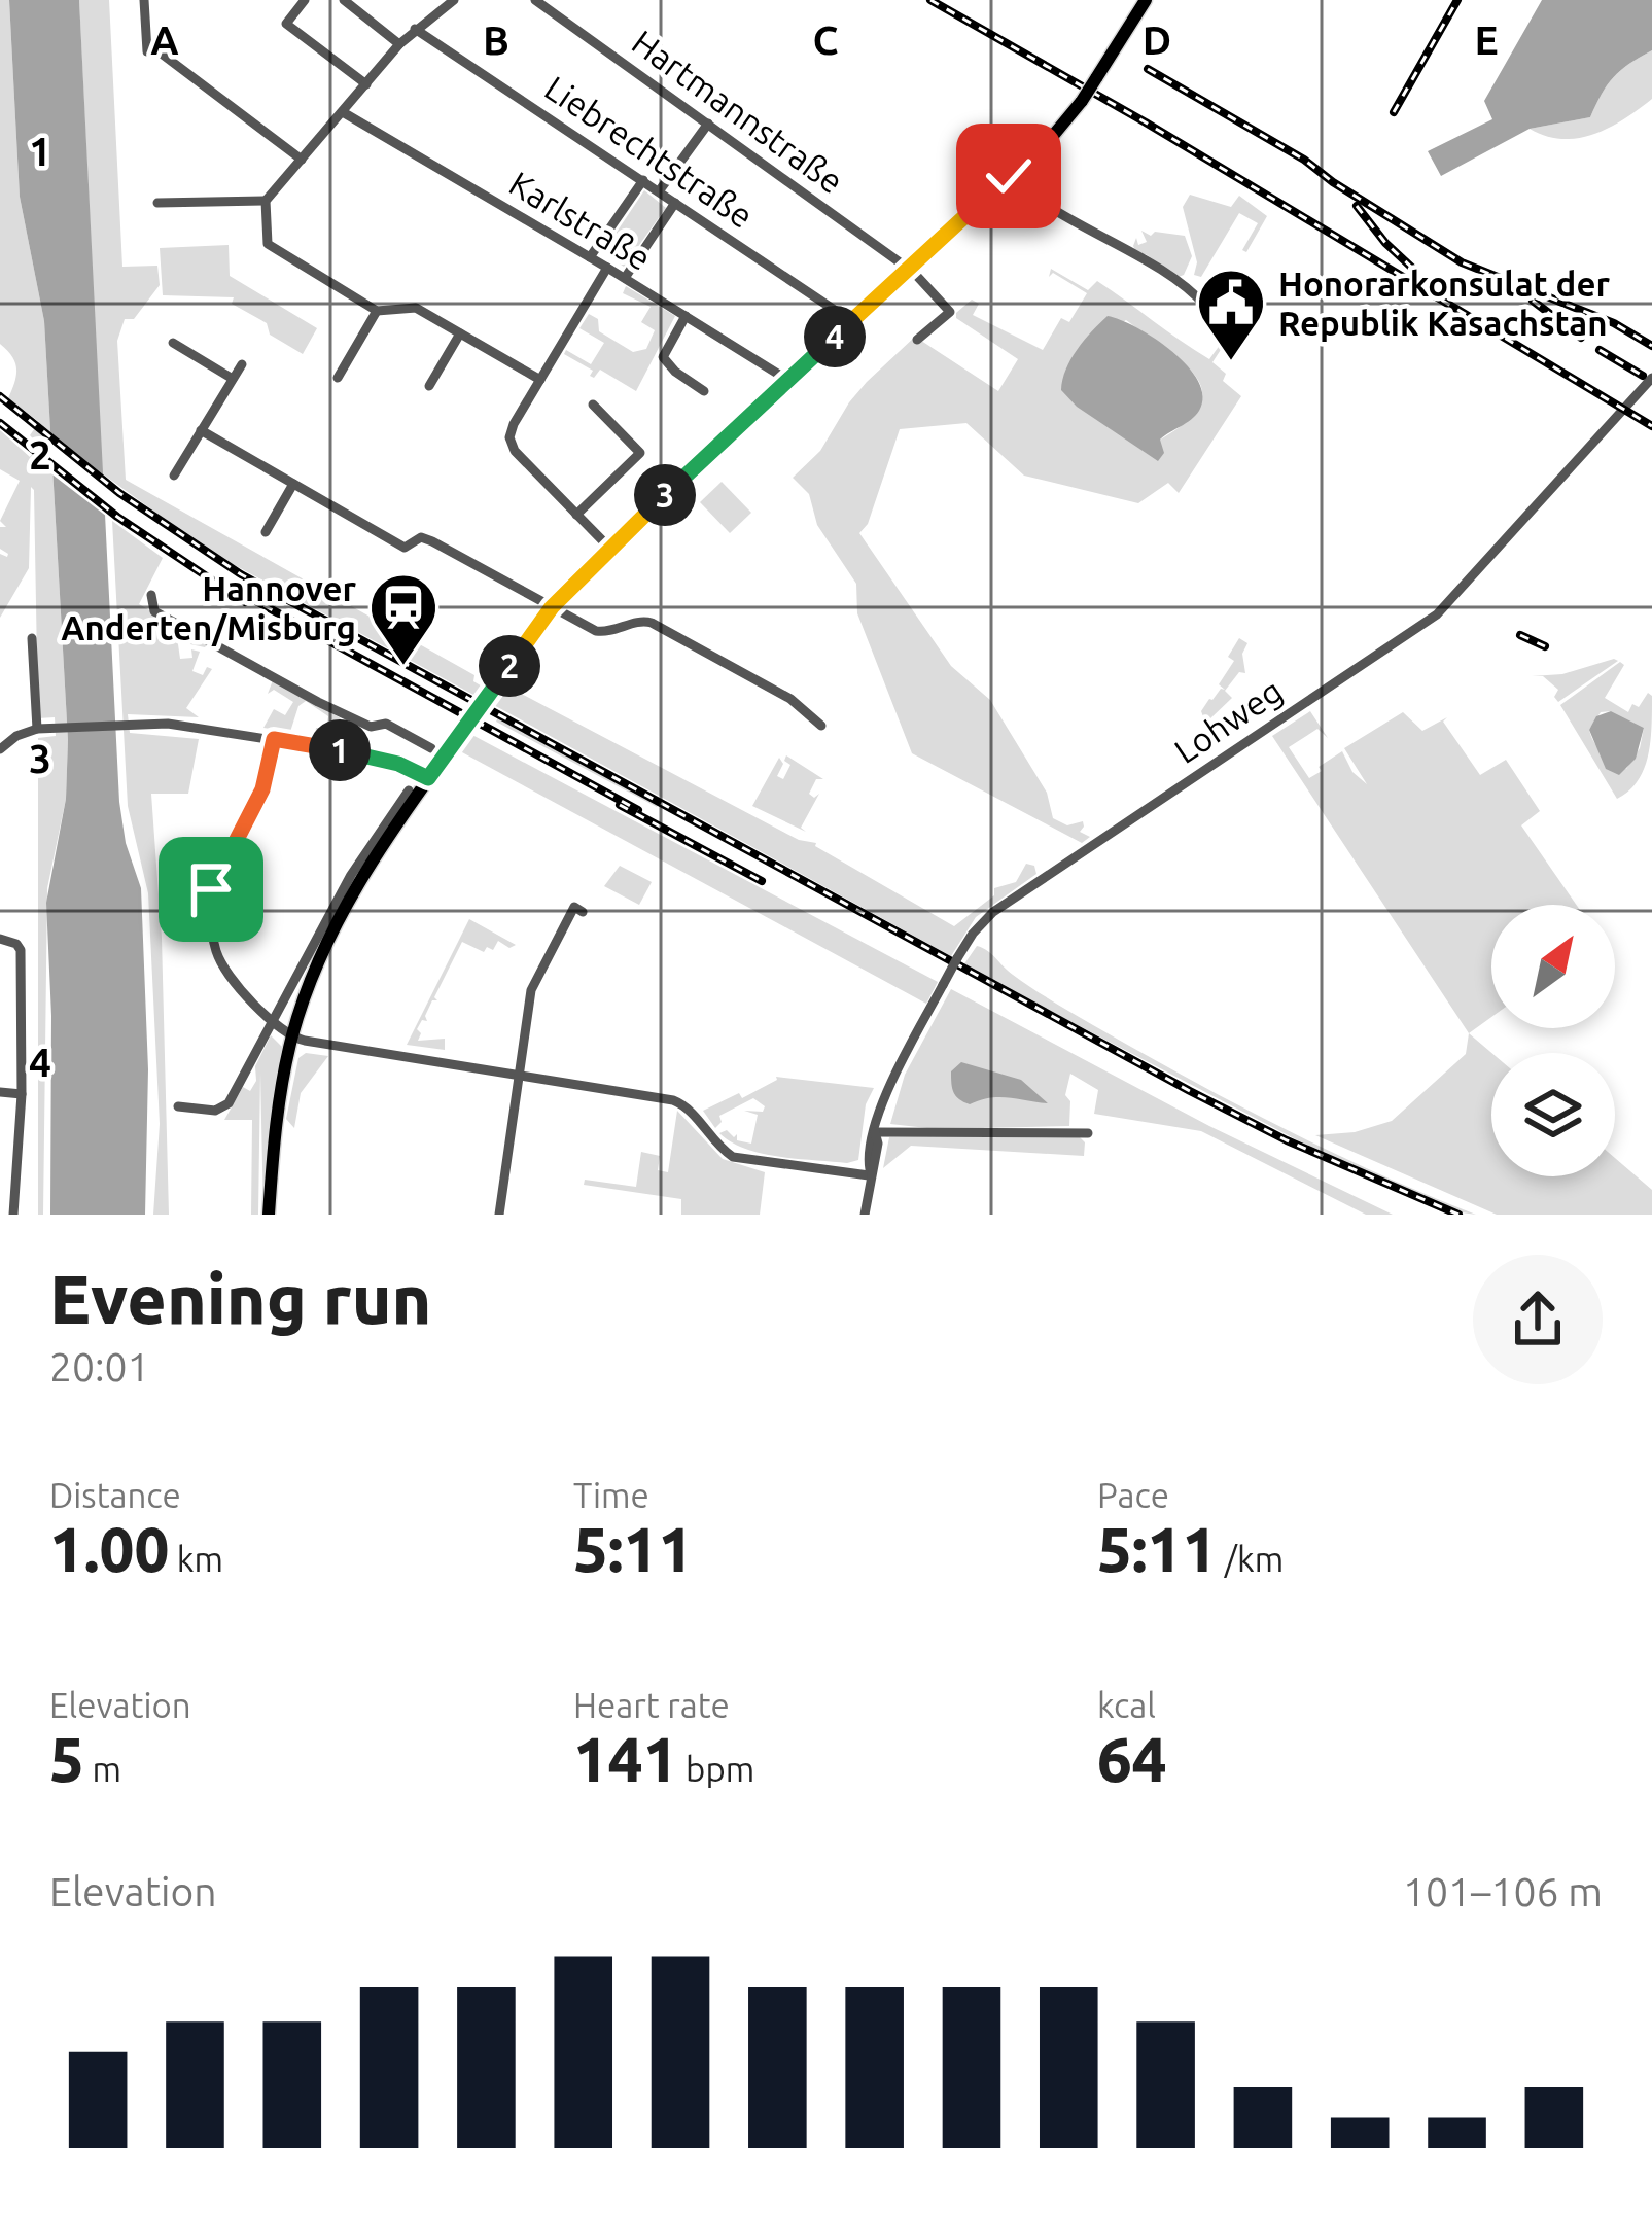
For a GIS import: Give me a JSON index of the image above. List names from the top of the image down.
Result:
{
  "streets": {
    "street": [
      "Hartmannstraße",
      "Liebrechtstraße",
      "Karlstraße",
      "Lohweg"
    ]
  },
  "places": {
    "public building": ["Honorarkonsulat der Republik Kasachstan"],
    "station": ["Hannover Anderten/Misburg"]
  },
  "north": "top right",
  "page": {
    "pins": [
      "4",
      "3",
      "2",
      "1"
    ],
    "heading": ["Evening run", "20:01"],
    "stats": [
      ["Distance", "1.00 km"],
      ["Time", "5:11"],
      ["Pace", "5:11 /km"],
      ["Elevation", "5 m"],
      ["Heart rate", "141 bpm"],
      ["kcal", "64"]
    ],
    "chart": ["Elevation", "101–106 m"]
  },
  "grid": {
    "columns": [
      "A",
      "B",
      "C",
      "D",
      "E"
    ],
    "rows": [
      "1",
      "2",
      "3",
      "4"
    ]
  }
}
